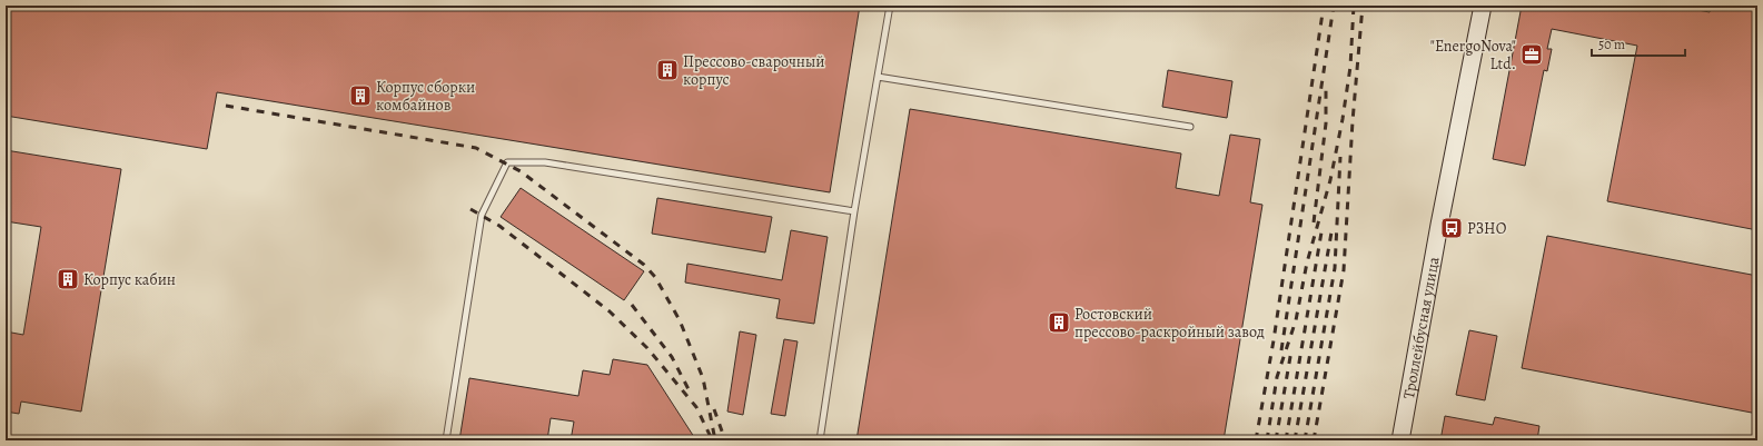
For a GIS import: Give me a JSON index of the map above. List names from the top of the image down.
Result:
{
  "streets": {
    "main road": ["Троллейбусная улица"]
  },
  "places": {
    "office": ["\"EnergoNova\" Ltd."],
    "building": [
      "Прессово-сварочный корпус",
      "Корпус сборки комбайнов",
      "Корпус кабин",
      "Ростовский прессово-раскройный завод"
    ],
    "bus stop": ["РЗНО"]
  },
  "scale_bar": "50 m"
}
